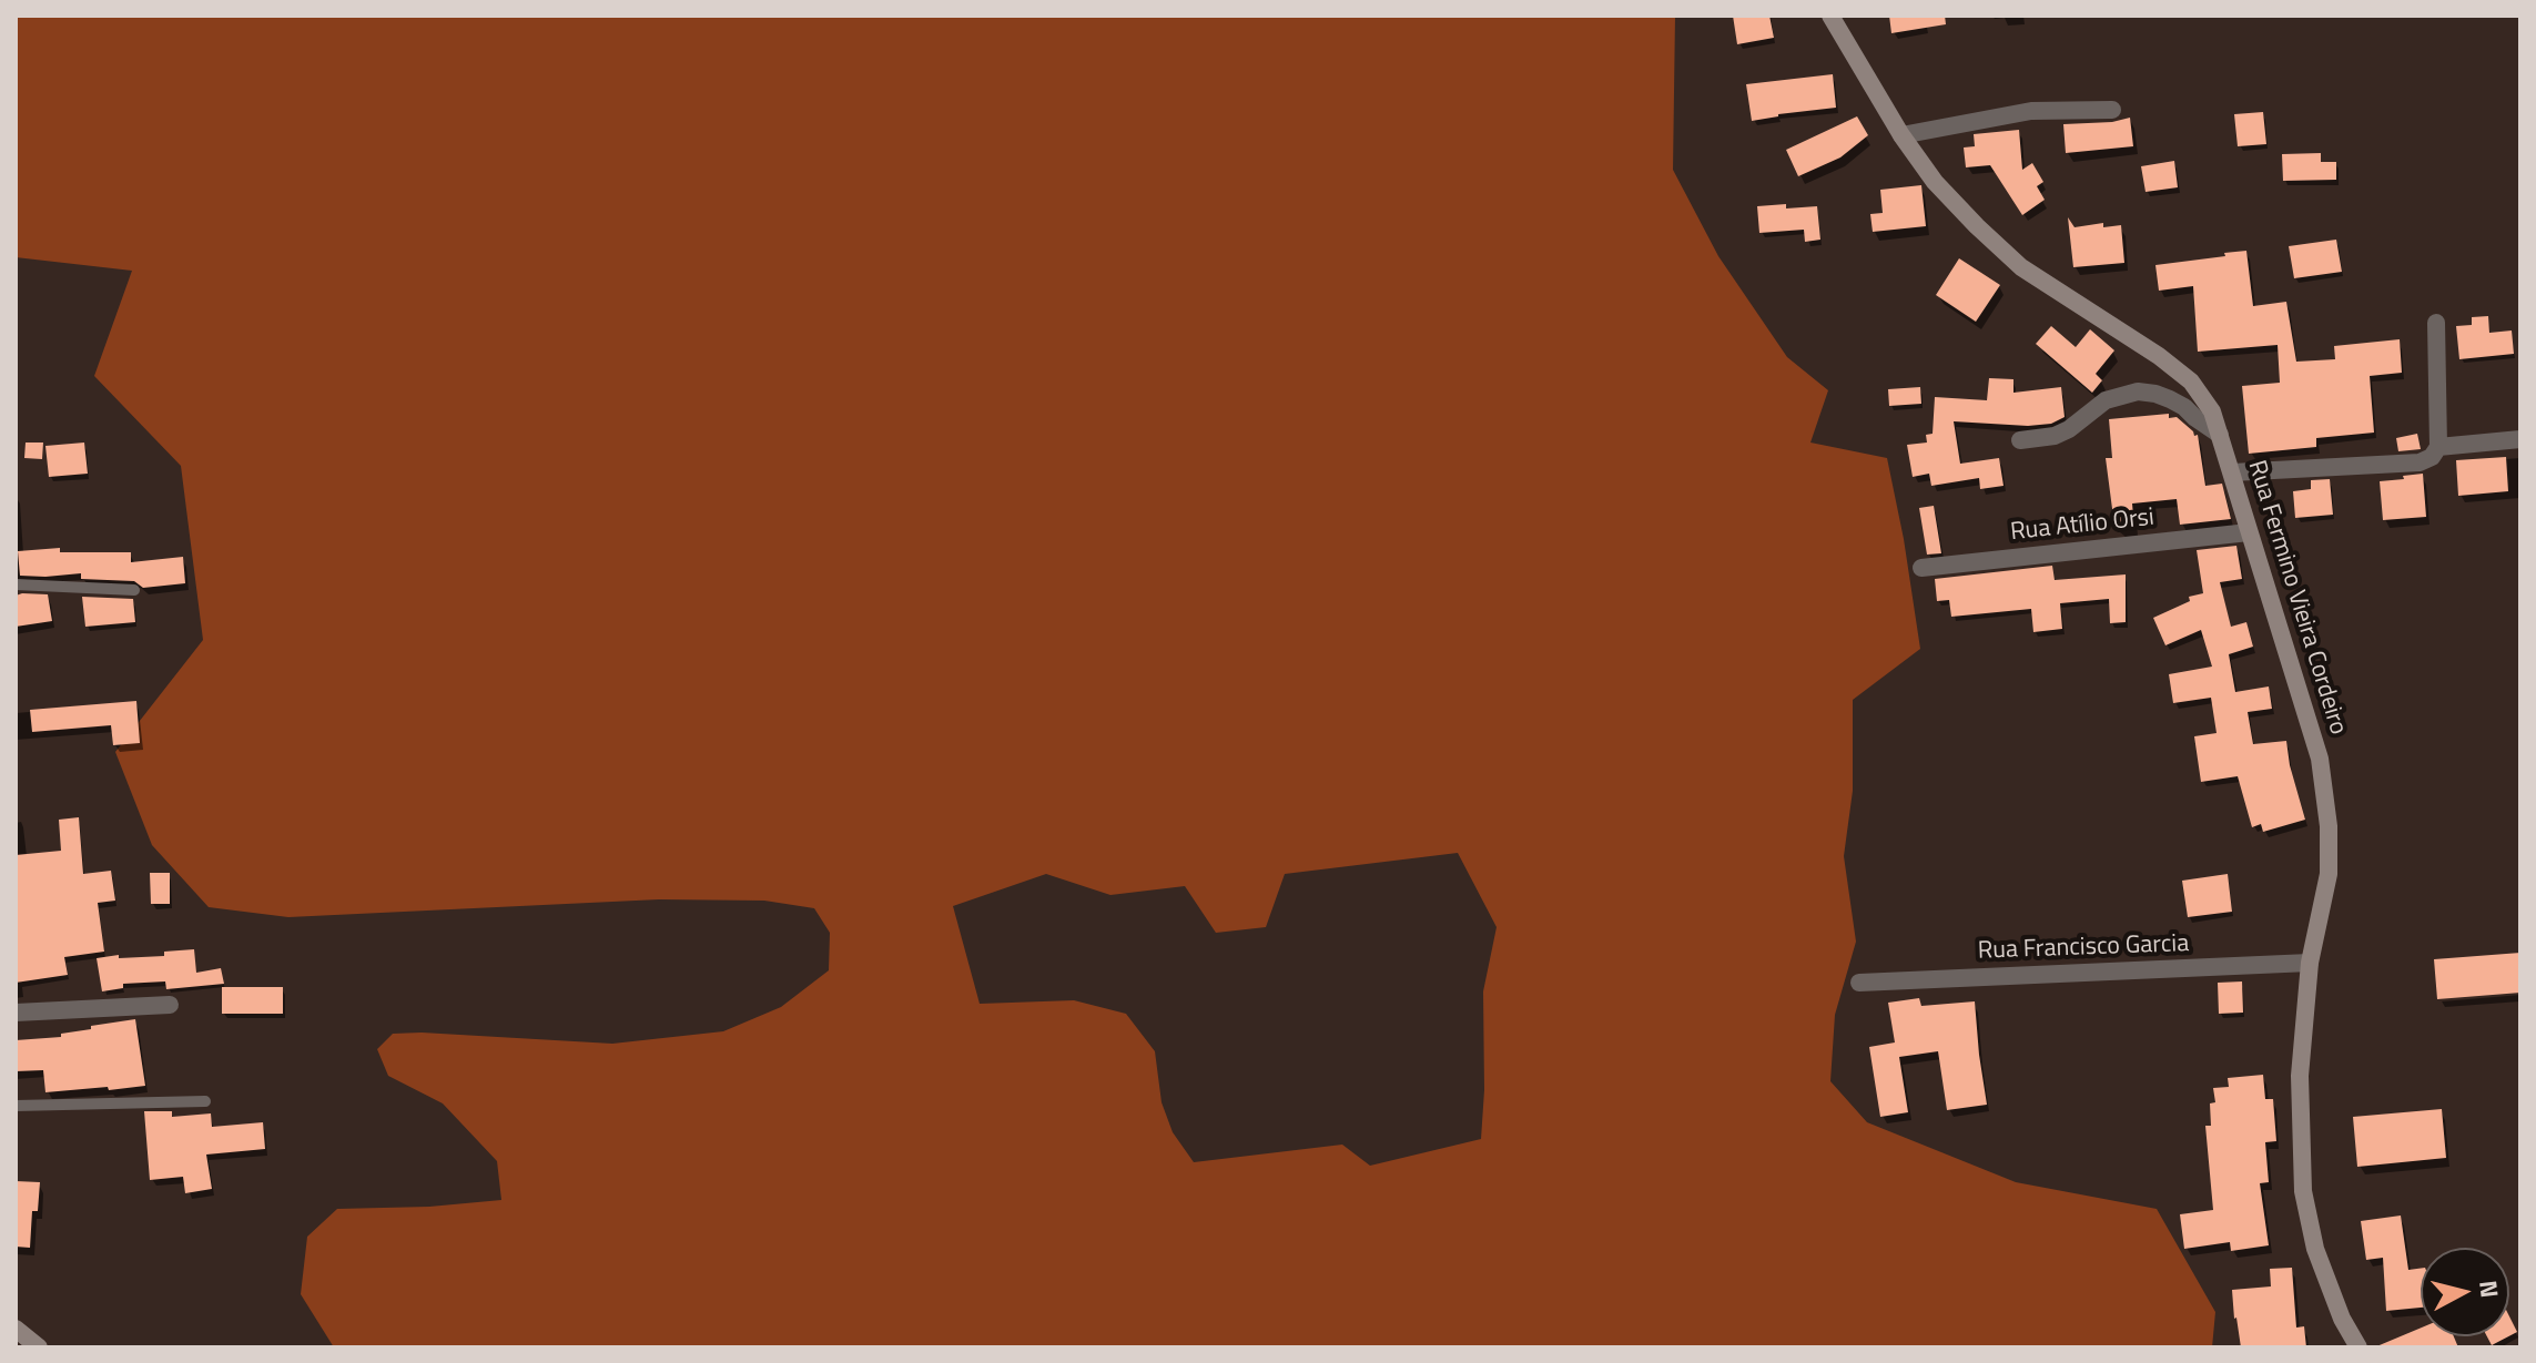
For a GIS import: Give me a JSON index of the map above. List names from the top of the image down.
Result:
{
  "streets": {
    "street": ["Rua Atílio Orsi", "Rua Fermino Vieira Cordeiro", "Rua Francisco Garcia"]
  },
  "crossings": [
    ["Rua Atílio Orsi", "Rua Fermino Vieira Cordeiro"],
    ["Rua Fermino Vieira Cordeiro", "Rua Francisco Garcia"]
  ],
  "north": "right"
}
